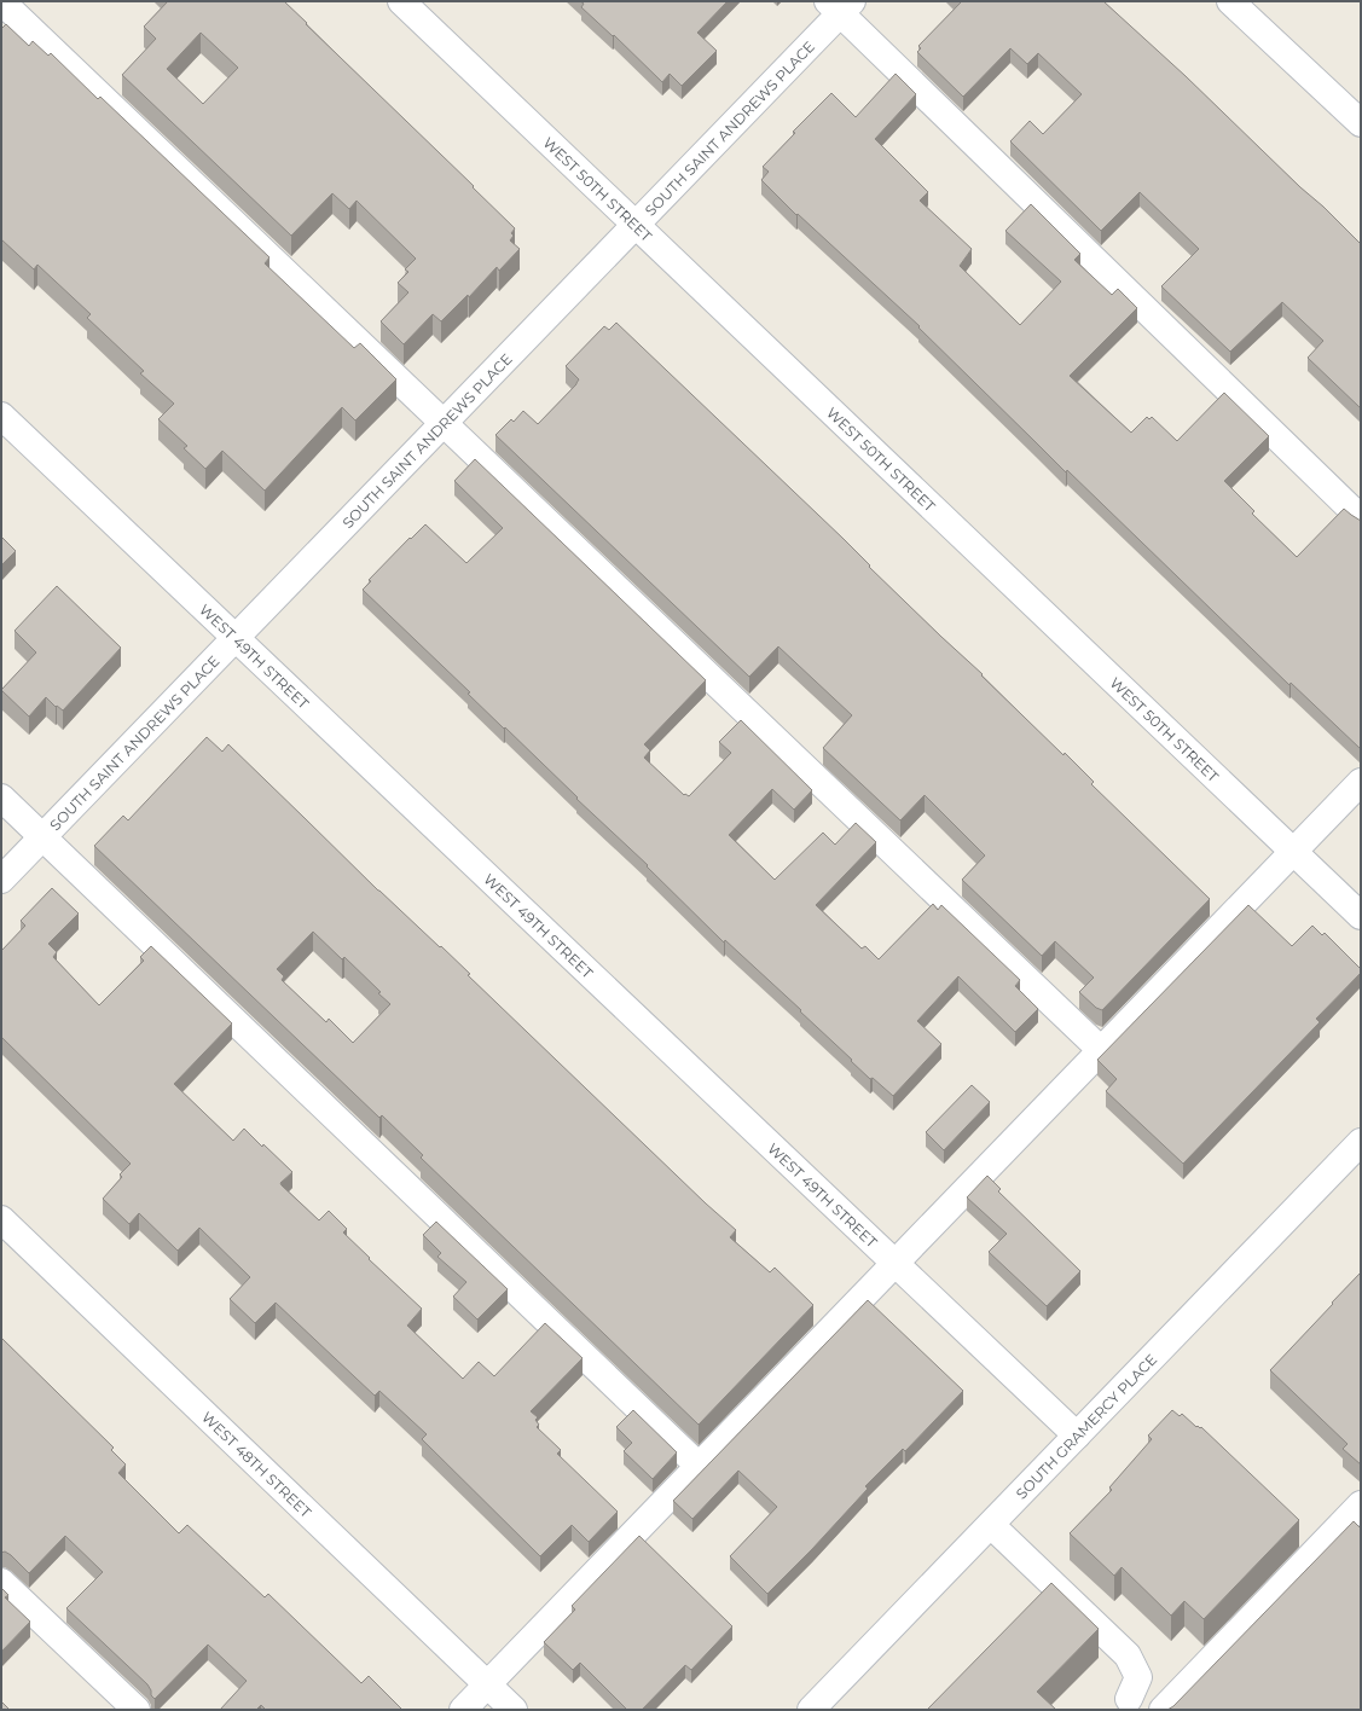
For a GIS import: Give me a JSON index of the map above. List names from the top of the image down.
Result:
{
  "streets": {
    "street": [
      "SOUTH SAINT ANDREWS PLACE",
      "WEST 50TH STREET",
      "WEST 49TH STREET",
      "SOUTH GRAMERCY PLACE",
      "WEST 48TH STREET"
    ]
  },
  "crossings": [
    ["SOUTH SAINT ANDREWS PLACE", "WEST 50TH STREET"],
    ["SOUTH SAINT ANDREWS PLACE", "WEST 49TH STREET"],
    ["WEST 49TH STREET", "SOUTH GRAMERCY PLACE"]
  ]
}
